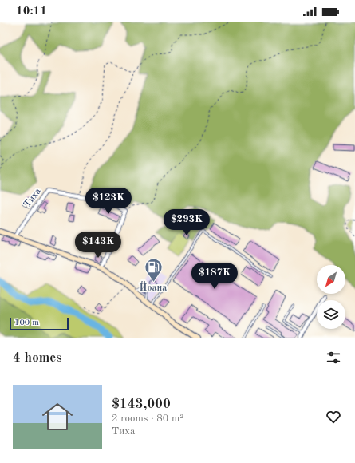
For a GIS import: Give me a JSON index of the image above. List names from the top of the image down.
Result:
{
  "streets": {
    "street": ["Тиха"]
  },
  "places": {
    "fuel station": ["Йоана"]
  },
  "scale_bar": "100 m",
  "north": "bottom left",
  "page": {
    "status": "10:11",
    "price": [
      "$123K",
      "$293K",
      "$143K",
      "$187K"
    ],
    "scale": "100 m",
    "heading": "4 homes",
    "list": [
      {
        "name": "$143,000",
        "note": "2 rooms · 80 m² · Тиха"
      }
    ]
  }
}
